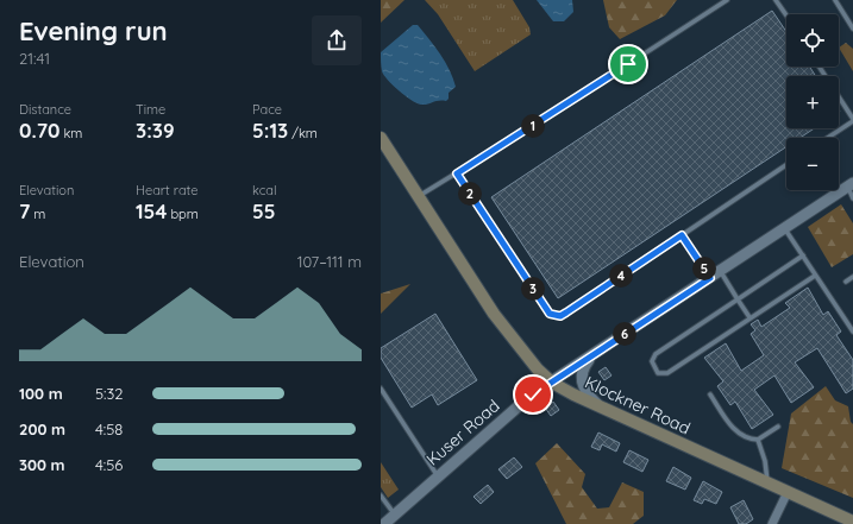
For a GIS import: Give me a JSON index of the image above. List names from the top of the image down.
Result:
{
  "streets": {
    "main road": ["Klockner Road"],
    "street": ["Kuser Road"]
  },
  "crossings": [
    ["Klockner Road", "Kuser Road"]
  ],
  "page": {
    "heading": ["Evening run", "21:41"],
    "map_buttons": ["+", "−"],
    "stats": [
      ["Distance", "0.70 km"],
      ["Time", "3:39"],
      ["Pace", "5:13 /km"],
      ["Elevation", "7 m"],
      ["Heart rate", "154 bpm"],
      ["kcal", "55"]
    ],
    "pins": [
      "1",
      "2",
      "5",
      "4",
      "3",
      "6"
    ],
    "chart": ["Elevation", "107–111 m"],
    "list": [
      {
        "name": "100 m",
        "note": "5:32"
      },
      {
        "name": "200 m",
        "note": "4:58"
      },
      {
        "name": "300 m",
        "note": "4:56"
      }
    ]
  }
}
